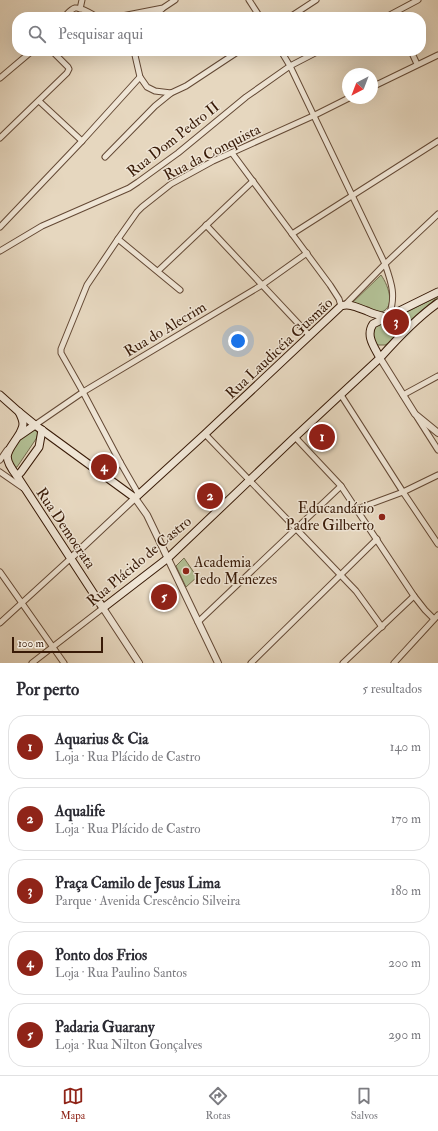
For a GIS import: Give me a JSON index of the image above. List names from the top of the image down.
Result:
{
  "streets": {
    "main road": ["Rua Laudicéia Gusmão", "Rua Democrata", "Rua Plácido de Castro"],
    "street": ["Rua Dom Pedro II", "Rua da Conquista", "Rua do Alecrim"]
  },
  "crossings": [
    ["Rua da Conquista", "Rua do Alecrim"],
    ["Rua da Conquista", "Rua Laudicéia Gusmão"],
    ["Rua Democrata", "Rua Plácido de Castro"]
  ],
  "places": ["Educandário Padre Gilberto", "Academia Iedo Menezes"],
  "scale_bar": "100 m",
  "north": "bottom left",
  "page": {
    "search": "Pesquisar aqui",
    "pins": [
      "3",
      "1",
      "4",
      "2",
      "5"
    ],
    "scale": "100 m",
    "heading": ["Por perto", "5 resultados"],
    "list": [
      {
        "mark": "1",
        "name": "Aquarius & Cia",
        "note": "Loja · Rua Plácido de Castro",
        "value": "140 m"
      },
      {
        "mark": "2",
        "name": "Aqualife",
        "note": "Loja · Rua Plácido de Castro",
        "value": "170 m"
      },
      {
        "mark": "3",
        "name": "Praça Camilo de Jesus Lima",
        "note": "Parque · Avenida Crescêncio Silveira",
        "value": "180 m"
      },
      {
        "mark": "4",
        "name": "Ponto dos Frios",
        "note": "Loja · Rua Paulino Santos",
        "value": "200 m"
      },
      {
        "mark": "5",
        "name": "Padaria Guarany",
        "note": "Loja · Rua Nilton Gonçalves",
        "value": "290 m"
      }
    ],
    "nav": ["Mapa", "Rotas", "Salvos"]
  }
}
